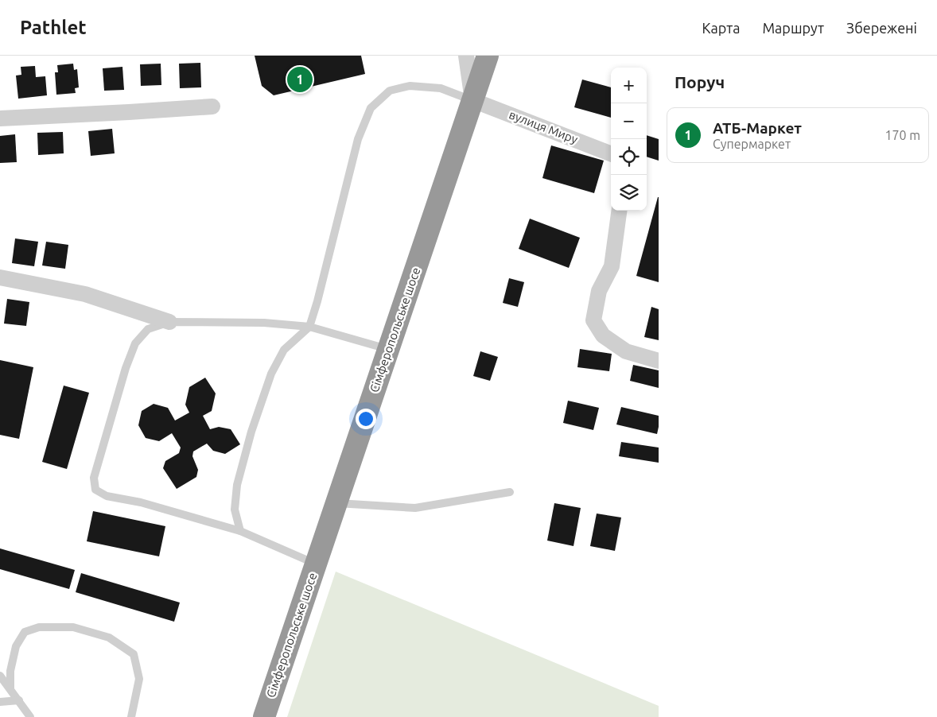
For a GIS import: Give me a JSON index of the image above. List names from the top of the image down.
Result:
{
  "streets": {
    "highway": ["Сімферопольське шосе"],
    "street": ["вулиця Миру"]
  },
  "crossings": [
    ["вулиця Миру", "Сімферопольське шосе"]
  ],
  "page": {
    "header": "Pathlet",
    "nav": ["Карта", "Маршрут", "Збережені"],
    "heading": "Поруч",
    "pins": "1",
    "map_buttons": ["+", "−"],
    "list": [
      {
        "mark": "1",
        "name": "АТБ-Маркет",
        "note": "Супермаркет",
        "value": "170 m"
      }
    ]
  }
}
